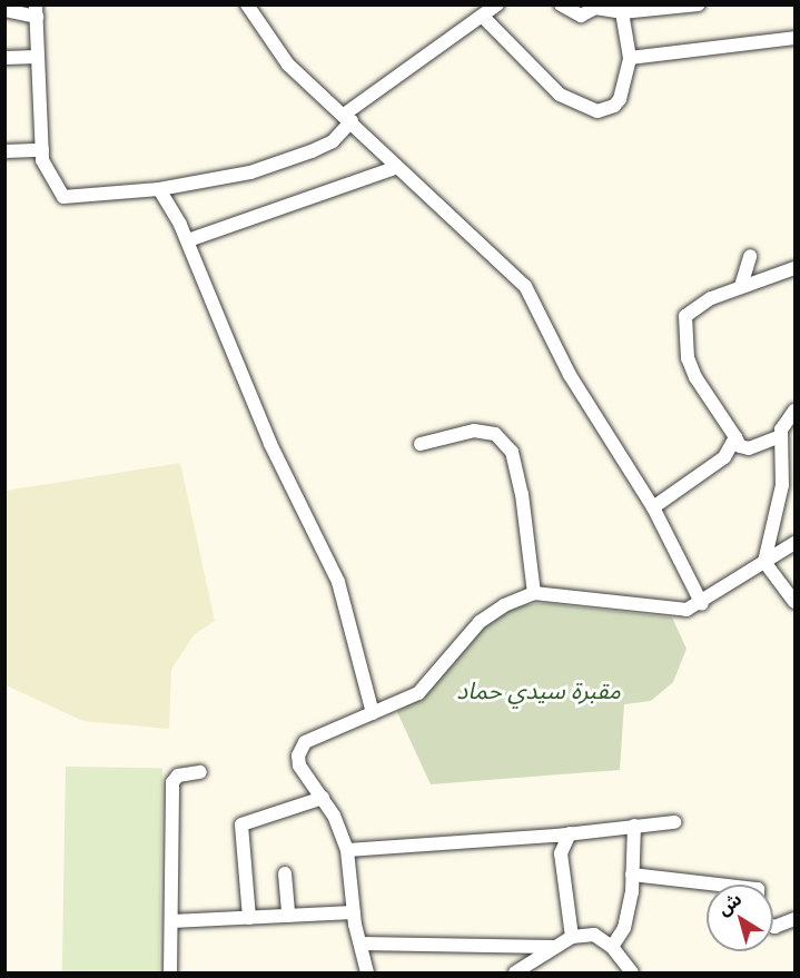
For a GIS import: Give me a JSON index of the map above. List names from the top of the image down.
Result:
{
  "parks": ["مقبرة سيدي حماد"],
  "north": "top left"
}
